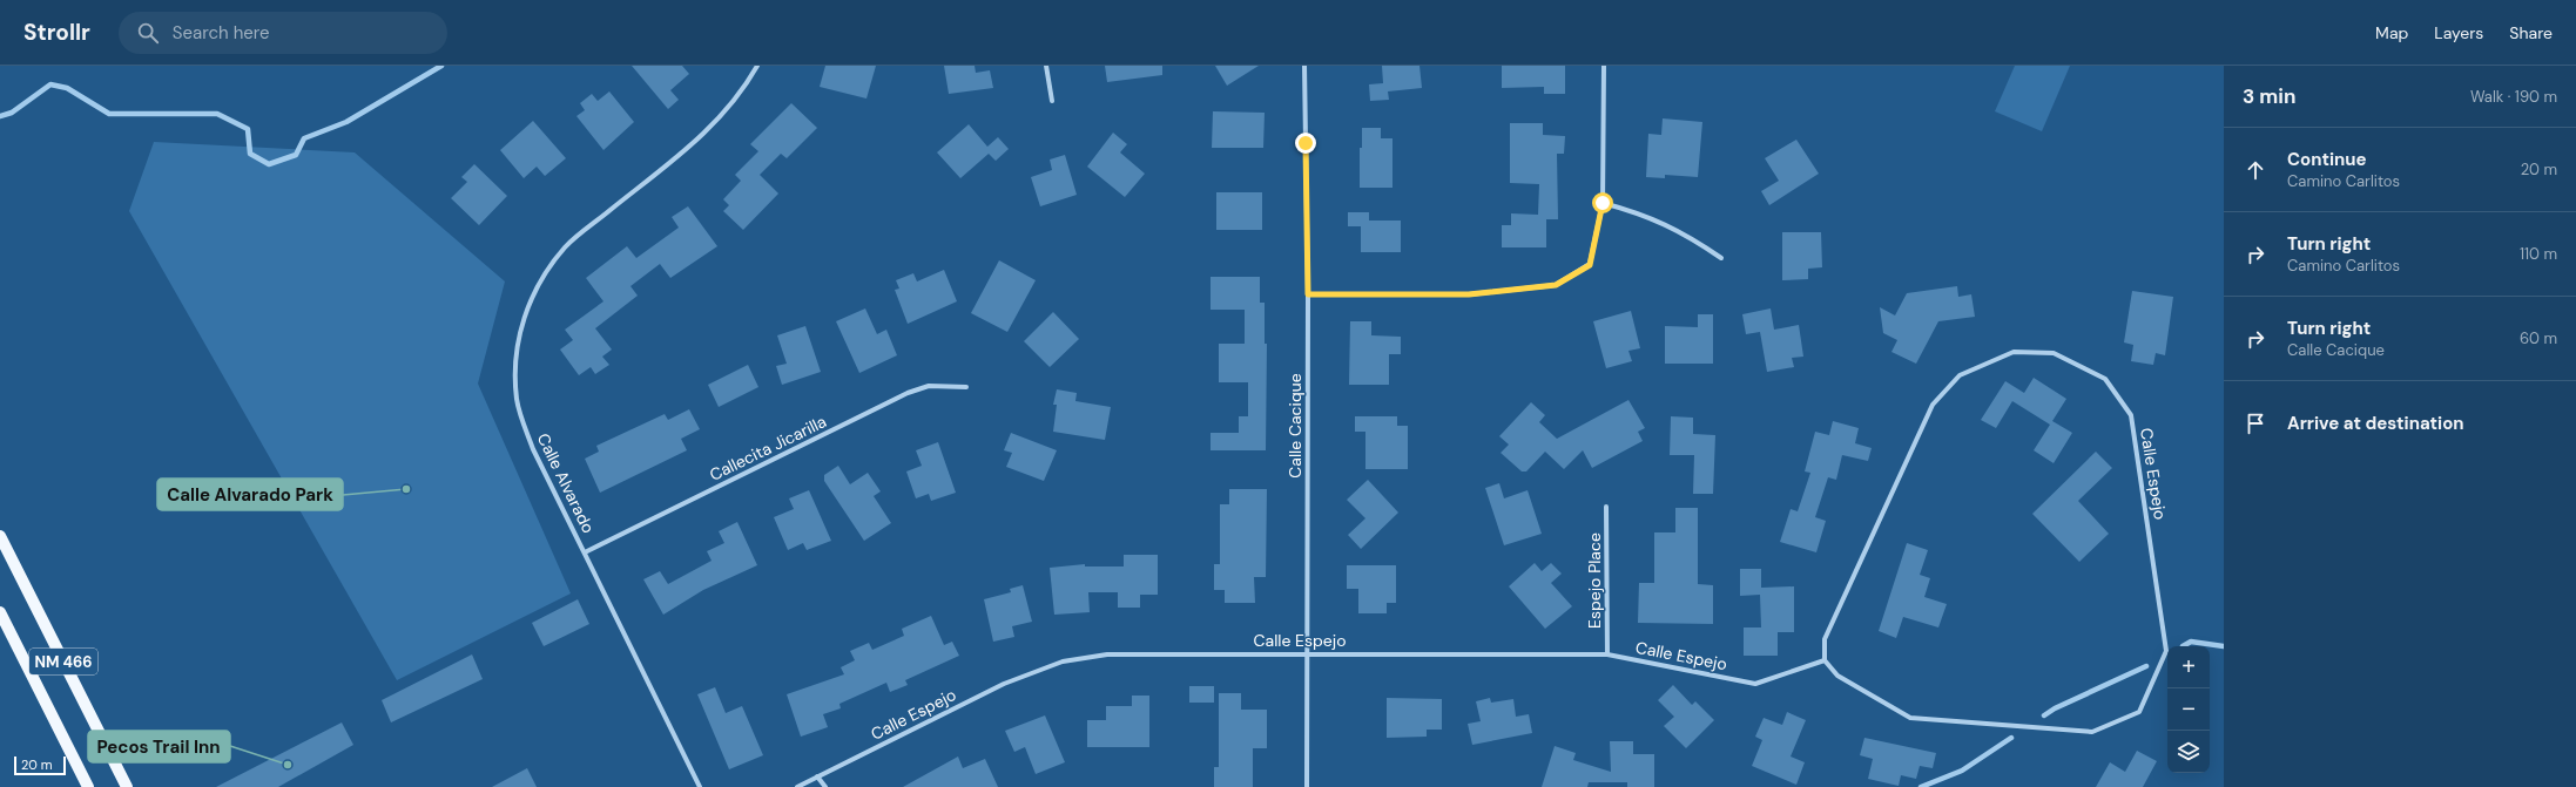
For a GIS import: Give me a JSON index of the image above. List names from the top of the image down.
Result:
{
  "streets": {
    "main road": ["NM 466"],
    "street": [
      "Calle Cacique",
      "Callecita Jicarilla",
      "Calle Espejo",
      "Calle Alvarado",
      "Espejo Place"
    ]
  },
  "crossings": [
    ["Calle Cacique", "Calle Espejo"],
    ["Callecita Jicarilla", "Calle Alvarado"],
    ["Calle Espejo", "Espejo Place"]
  ],
  "places": ["Calle Alvarado Park", "Pecos Trail Inn"],
  "scale_bar": "20 m",
  "page": {
    "header": "Strollr",
    "search": "Search here",
    "nav": ["Map", "Layers", "Share"],
    "heading": ["3 min", "Walk · 190 m"],
    "list": [
      ["Continue", "Camino Carlitos", "20 m"],
      ["Turn right", "Camino Carlitos", "110 m"],
      ["Turn right", "Calle Cacique", "60 m"],
      "Arrive at destination"
    ],
    "map_buttons": ["+", "−"],
    "scale": "20 m"
  }
}
